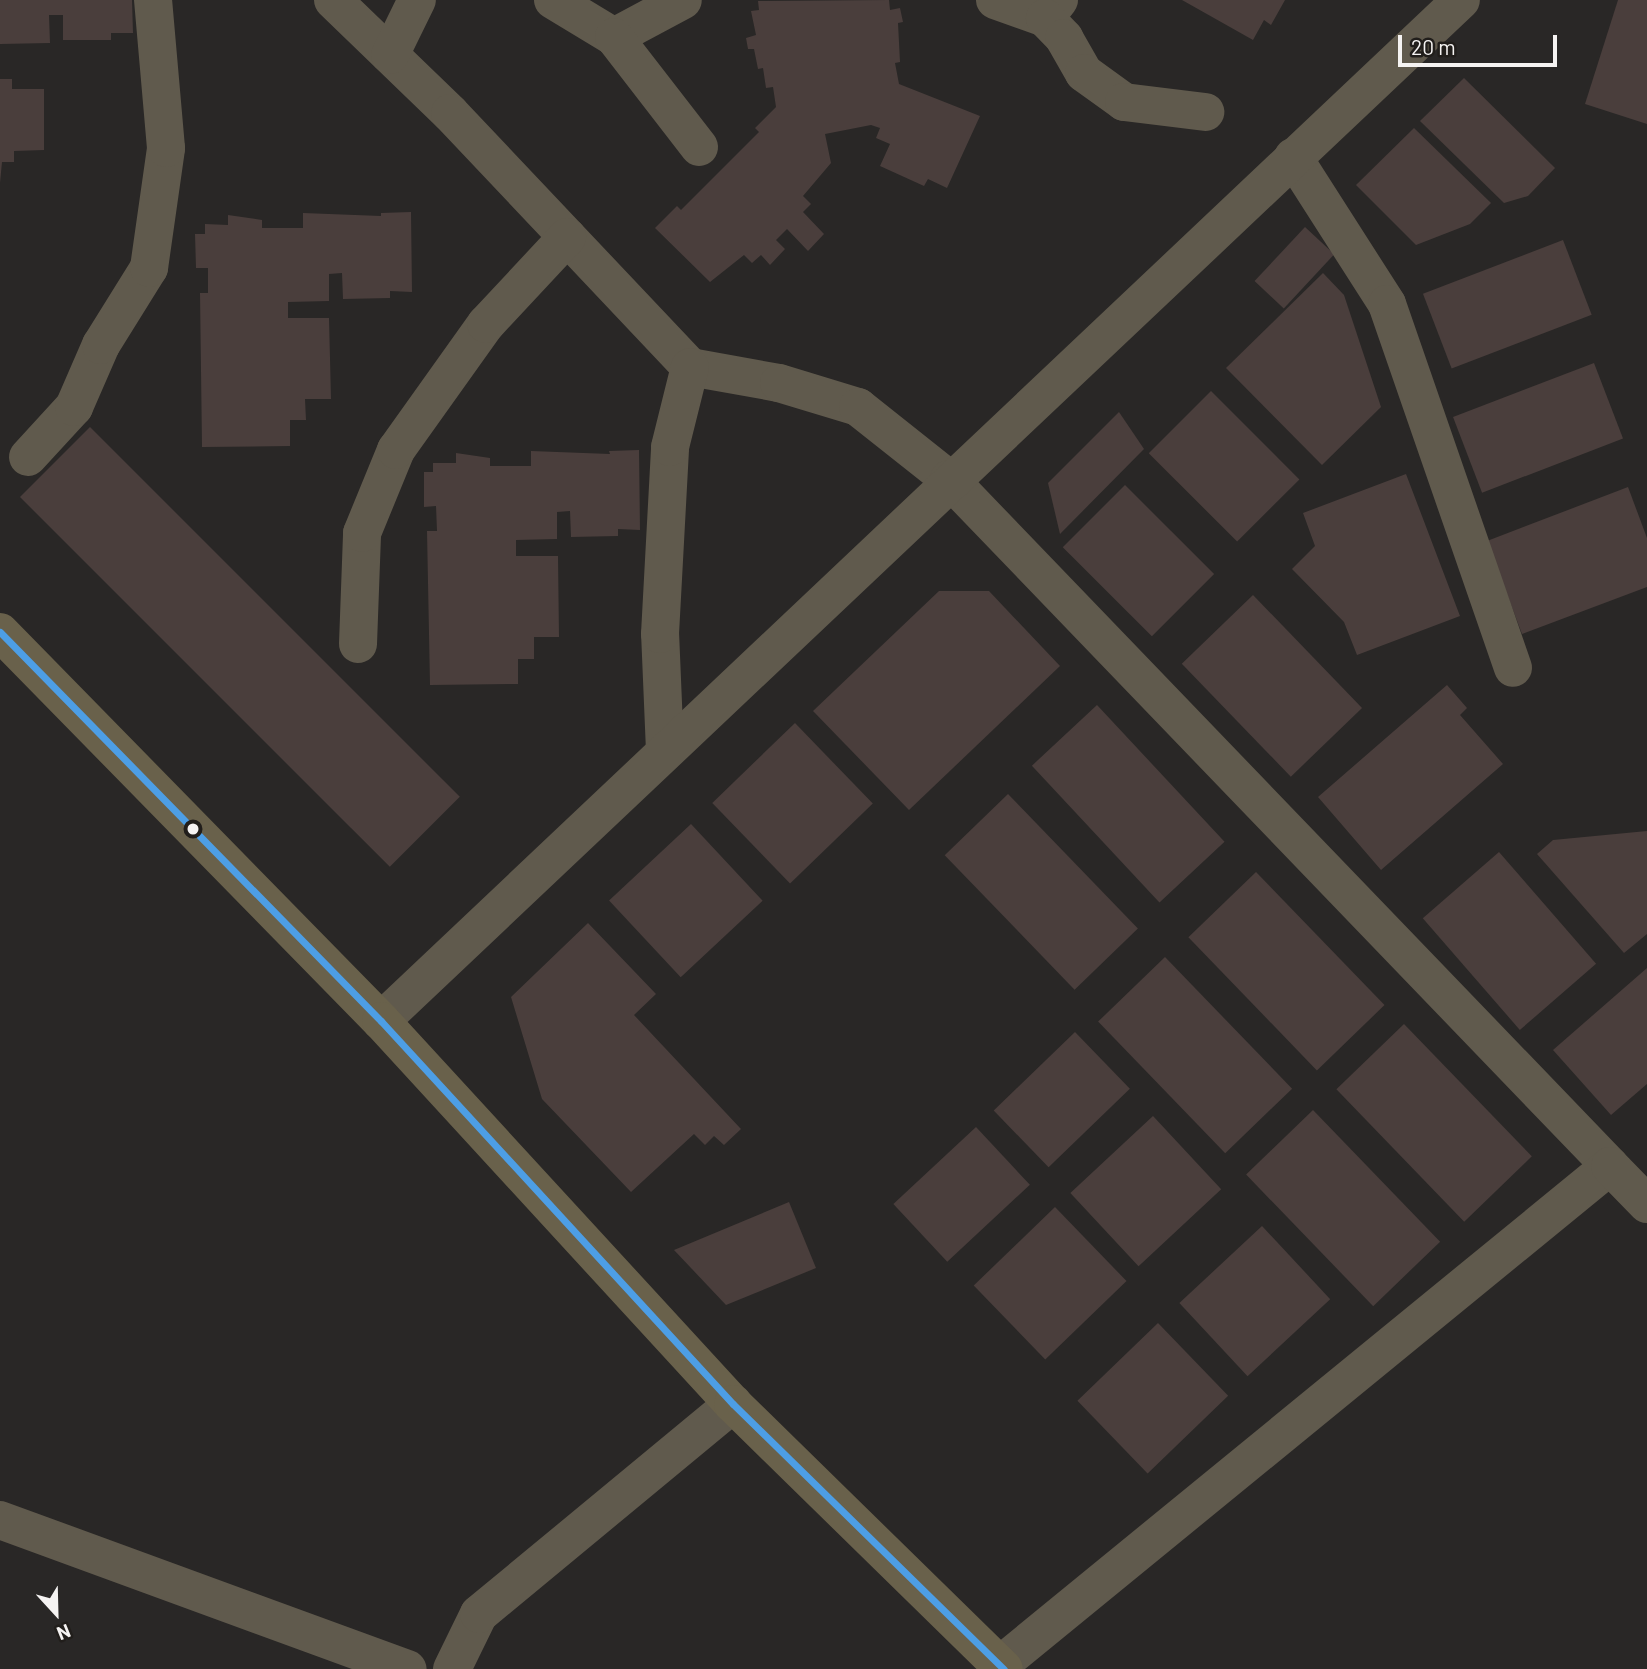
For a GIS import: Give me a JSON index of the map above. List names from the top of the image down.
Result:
{
  "scale_bar": "20 m",
  "north": "bottom"
}
